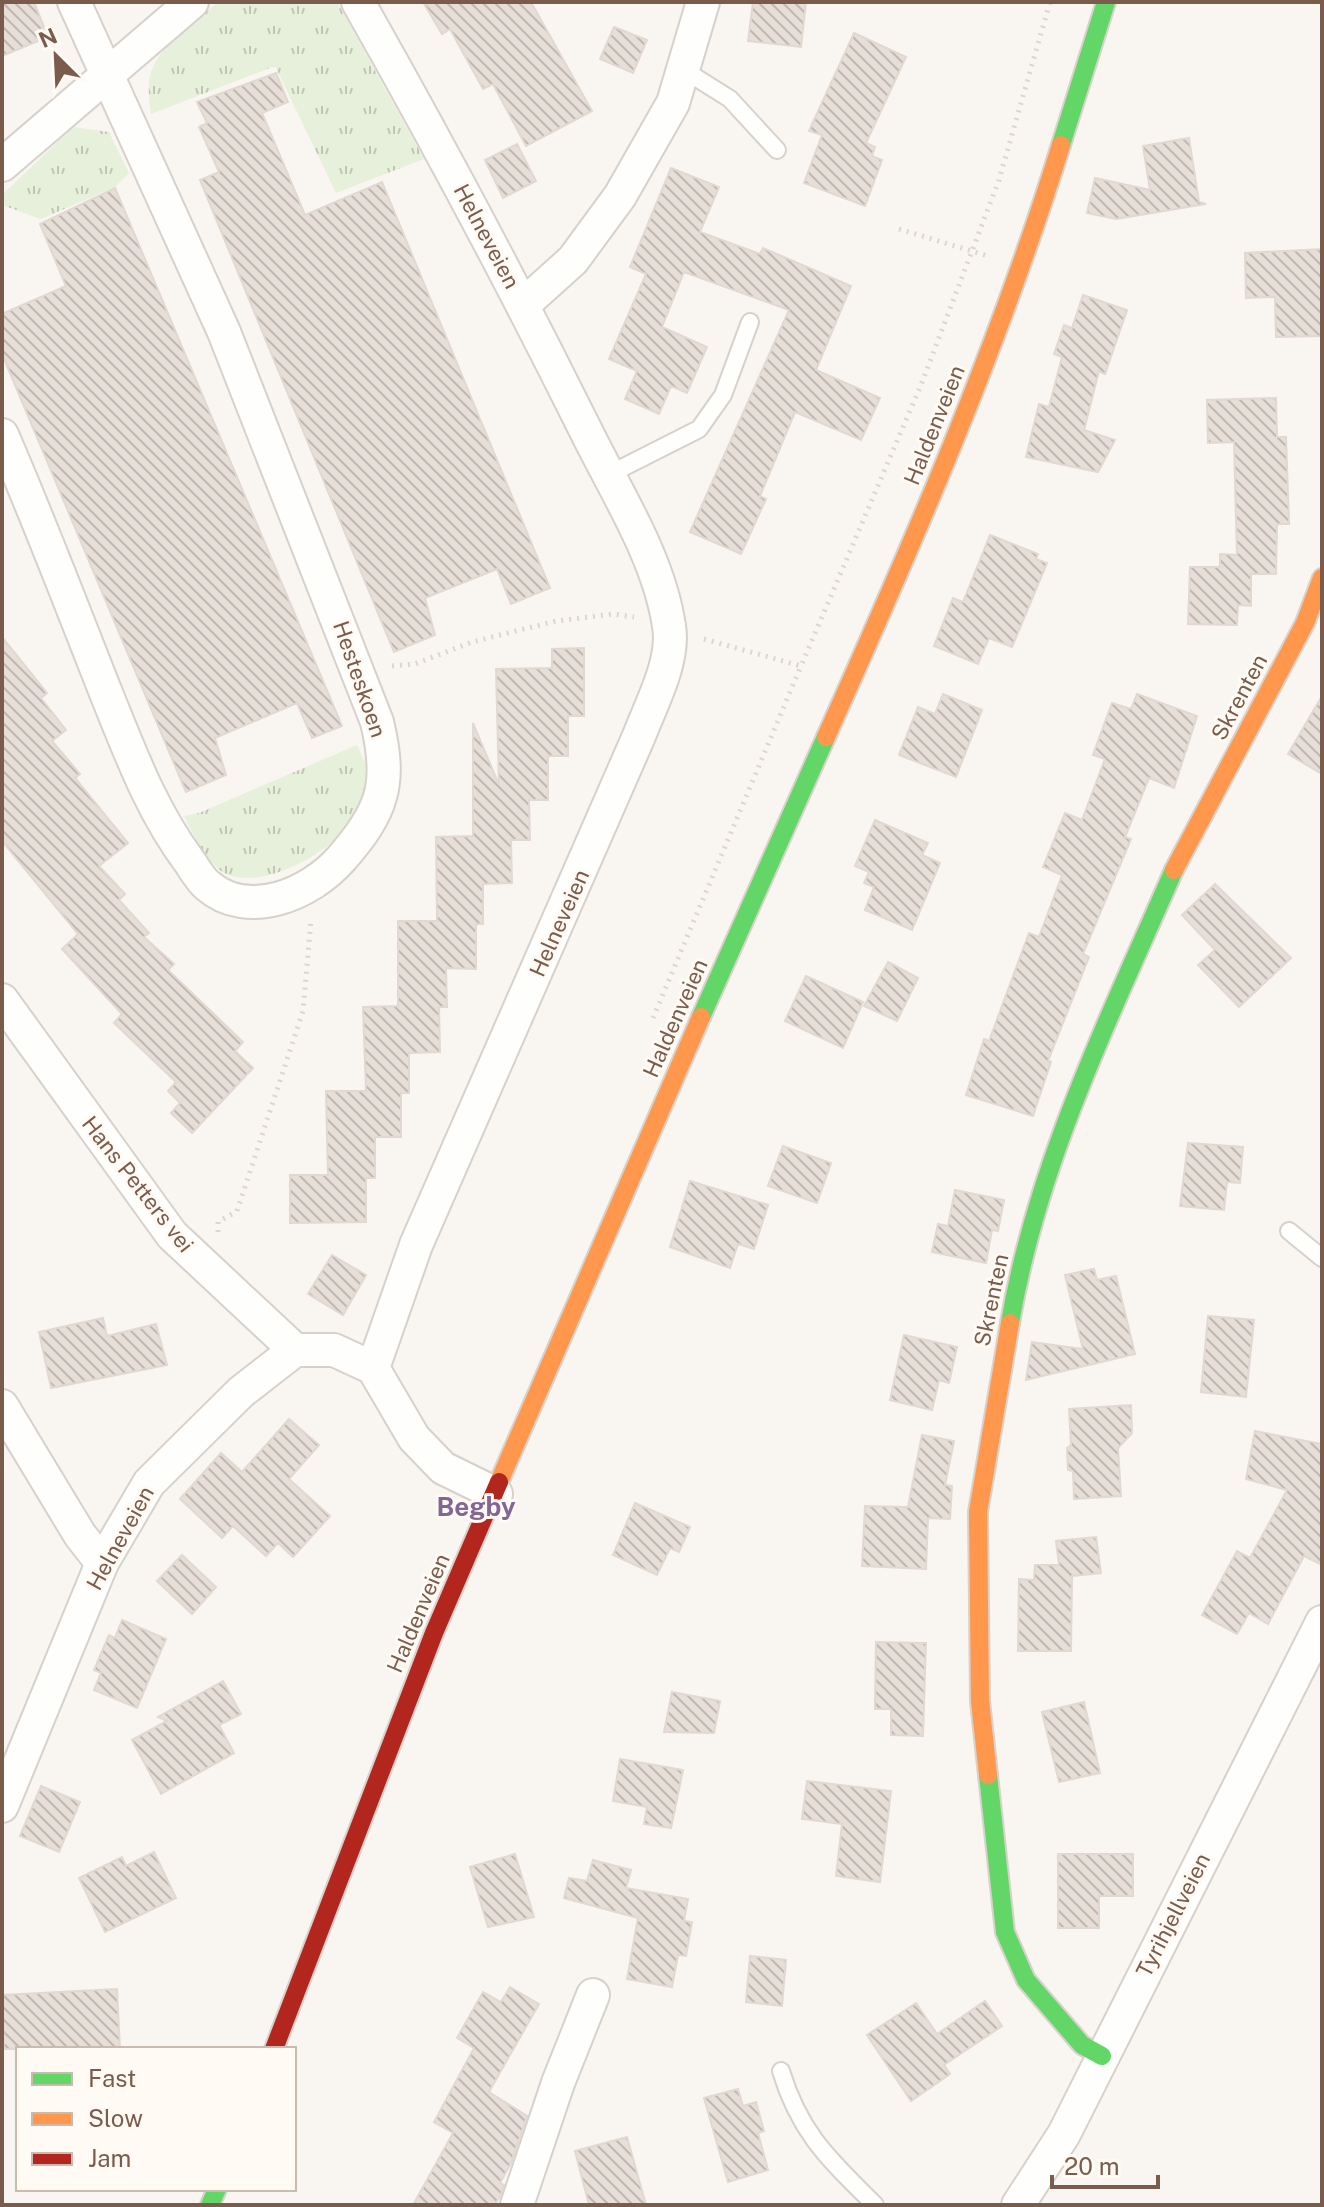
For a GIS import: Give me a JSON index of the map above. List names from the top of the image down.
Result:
{
  "streets": {
    "main road": ["Haldenveien", "Skrenten"],
    "street": [
      "Helneveien",
      "Hesteskoen",
      "Hans Petters vei",
      "Tyrihjellveien"
    ]
  },
  "crossings": [
    ["Helneveien", "Hans Petters vei"],
    ["Skrenten", "Tyrihjellveien"]
  ],
  "districts": ["Begby"],
  "legend": ["Fast", "Slow", "Jam"],
  "scale_bar": "20 m",
  "north": "top left"
}
